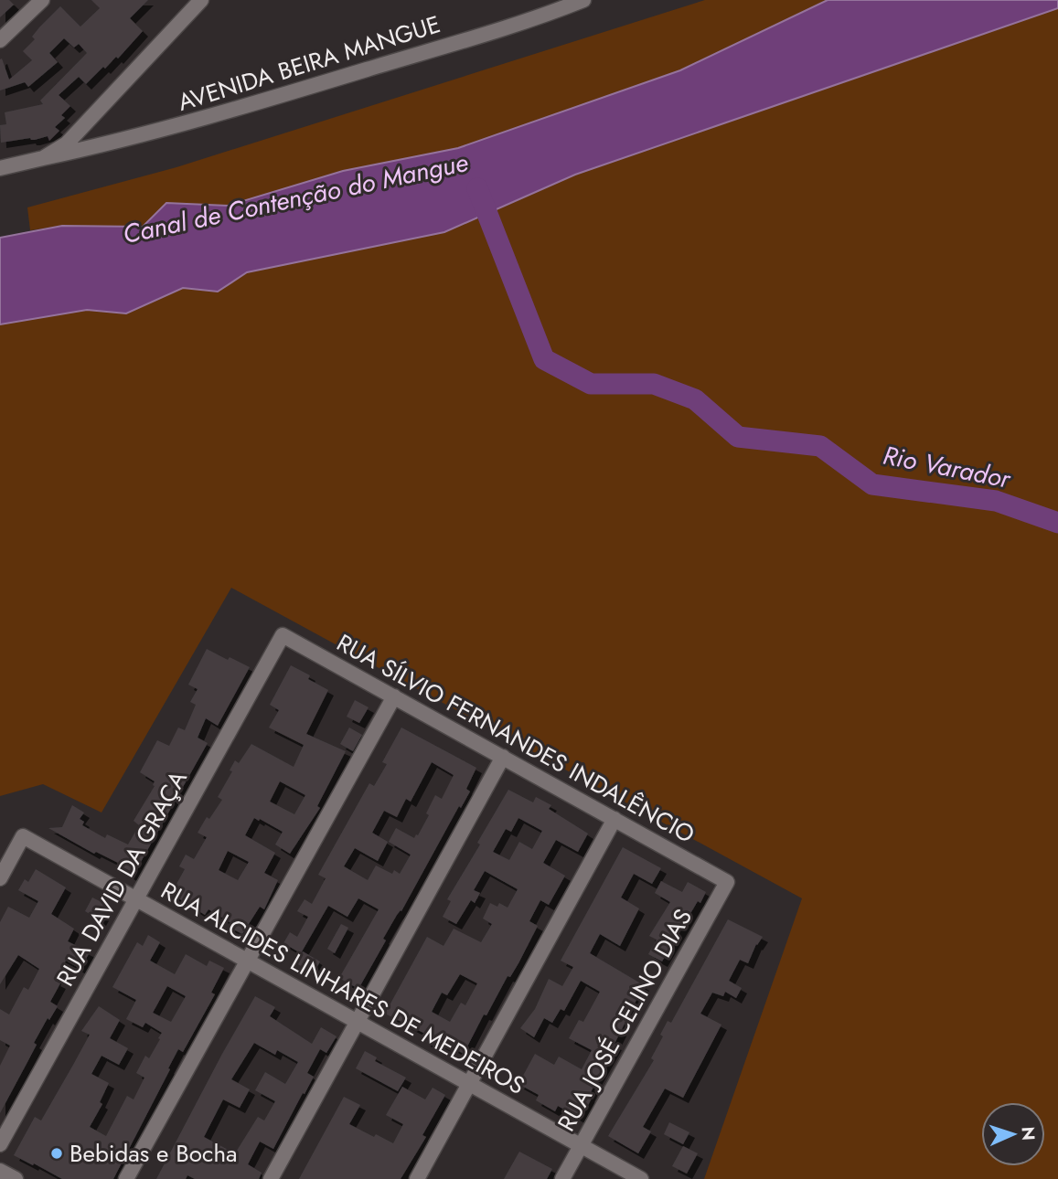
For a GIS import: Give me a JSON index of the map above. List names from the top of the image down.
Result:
{
  "streets": {
    "street": [
      "AVENIDA BEIRA MANGUE",
      "RUA SÍLVIO FERNANDES INDALÊNCIO",
      "RUA DAVID DA GRAÇA",
      "RUA ALCIDES LINHARES DE MEDEIROS",
      "RUA JOSÉ CELINO DIAS"
    ]
  },
  "crossings": [
    ["RUA SÍLVIO FERNANDES INDALÊNCIO", "RUA DAVID DA GRAÇA"],
    ["RUA SÍLVIO FERNANDES INDALÊNCIO", "RUA JOSÉ CELINO DIAS"],
    ["RUA DAVID DA GRAÇA", "RUA ALCIDES LINHARES DE MEDEIROS"],
    ["RUA ALCIDES LINHARES DE MEDEIROS", "RUA JOSÉ CELINO DIAS"]
  ],
  "water": ["Canal de Contenção do Mangue", "Rio Varador"],
  "places": ["Bebidas e Bocha"],
  "north": "right"
}
